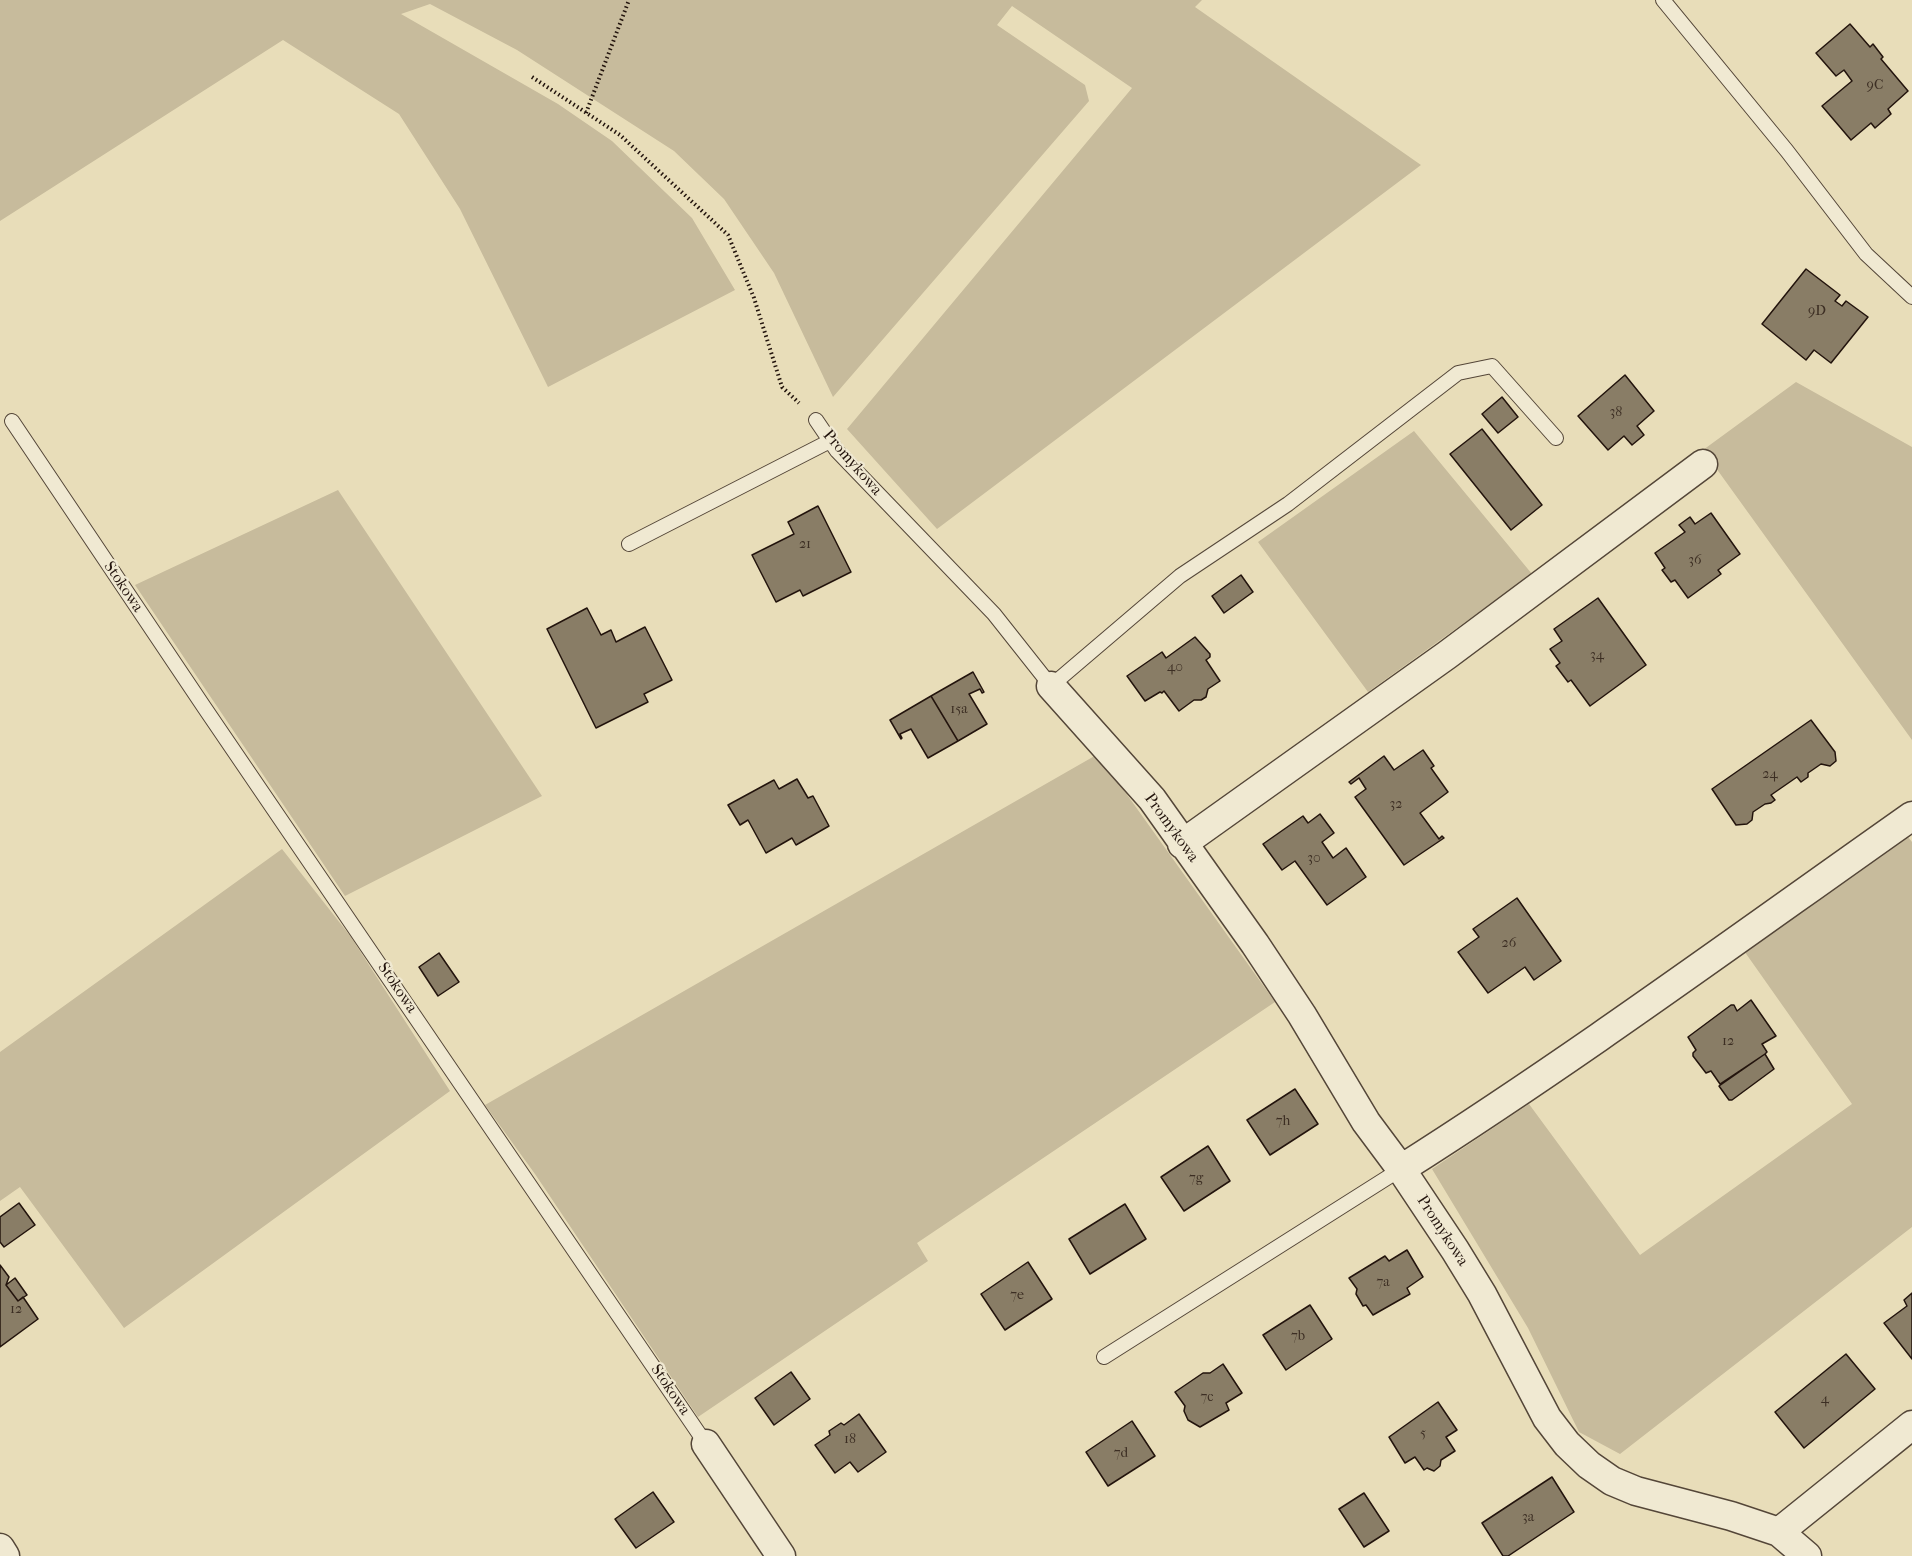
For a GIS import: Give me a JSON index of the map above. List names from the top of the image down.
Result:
{
  "streets": {
    "street": ["Promykowa", "Stokowa"]
  },
  "house_numbers": [
    "9C",
    "9D",
    "38",
    "21",
    "36",
    "34",
    "40",
    "15a",
    "24",
    "32",
    "30",
    "26",
    "12",
    "7h",
    "7g",
    "7a",
    "7e",
    "12",
    "7b",
    "7c",
    "4",
    "5",
    "18",
    "7d",
    "3a"
  ]
}
